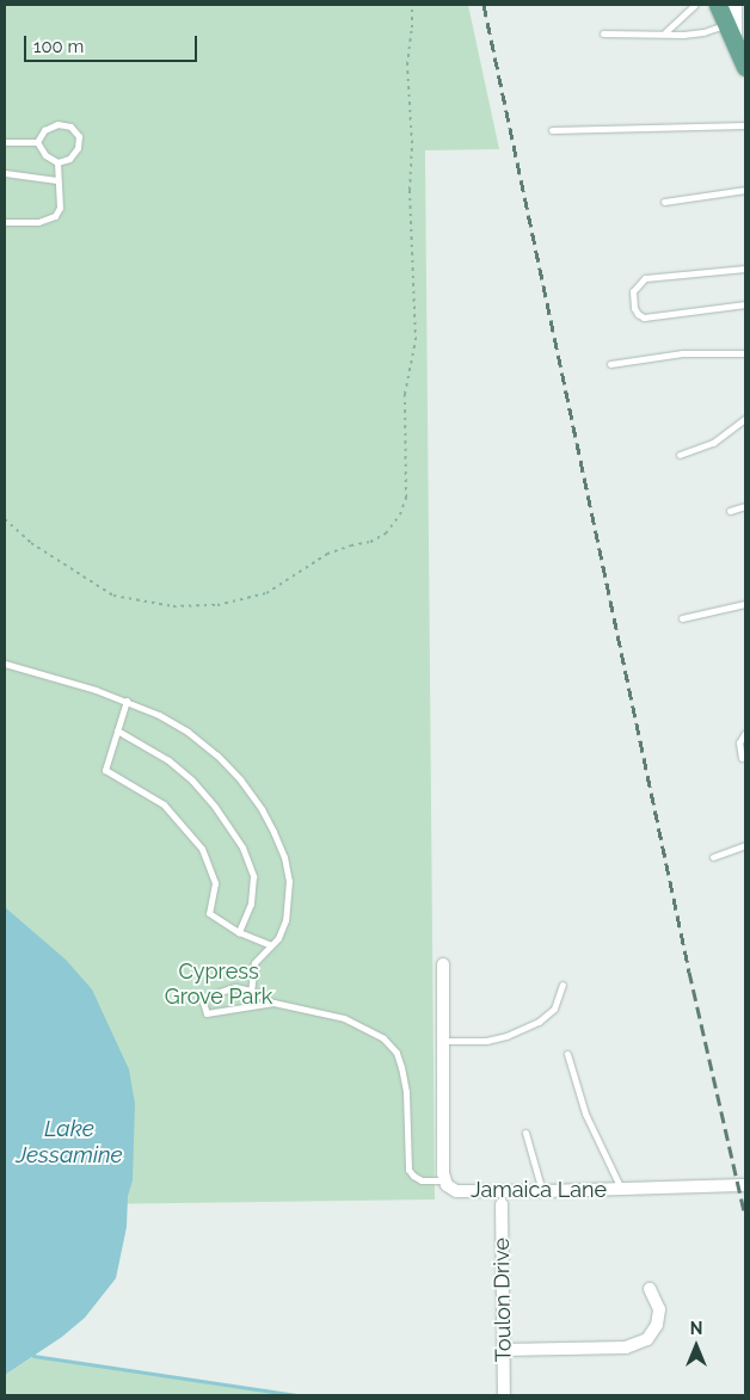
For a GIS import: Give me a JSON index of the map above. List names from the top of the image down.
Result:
{
  "streets": {
    "street": ["Jamaica Lane", "Toulon Drive"]
  },
  "water": ["Lake Jessamine"],
  "parks": ["Cypress Grove Park"],
  "scale_bar": "100 m",
  "north": "top"
}
